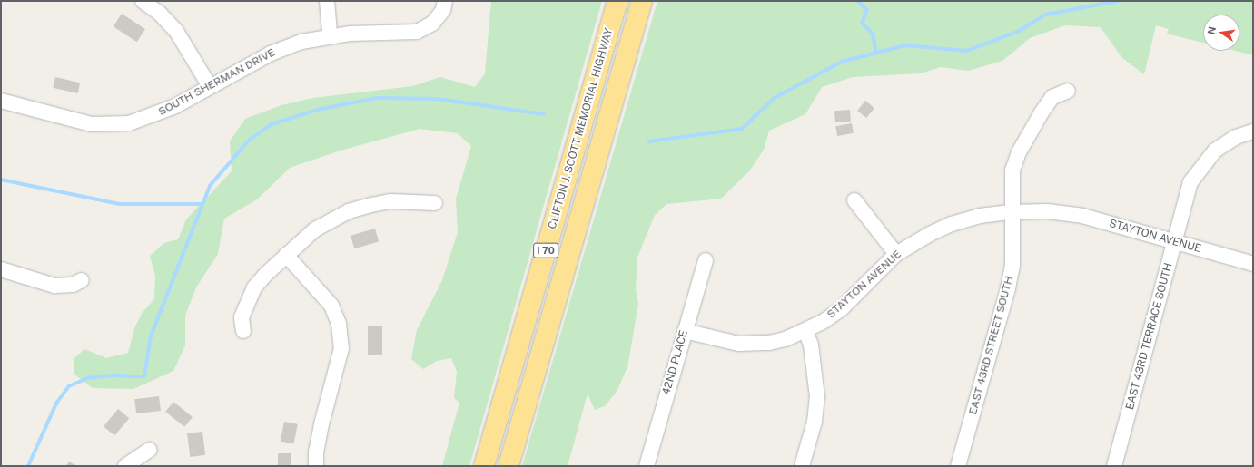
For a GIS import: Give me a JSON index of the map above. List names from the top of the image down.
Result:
{
  "streets": {
    "highway": ["CLIFTON J. SCOTT MEMORIAL HIGHWAY", "I 70"],
    "street": [
      "SOUTH SHERMAN DRIVE",
      "STAYTON AVENUE",
      "EAST 43RD TERRACE SOUTH",
      "EAST 43RD STREET SOUTH",
      "42ND PLACE"
    ]
  },
  "crossings": [
    ["STAYTON AVENUE", "EAST 43RD TERRACE SOUTH"],
    ["STAYTON AVENUE", "EAST 43RD STREET SOUTH"],
    ["STAYTON AVENUE", "42ND PLACE"]
  ],
  "north": "left"
}
